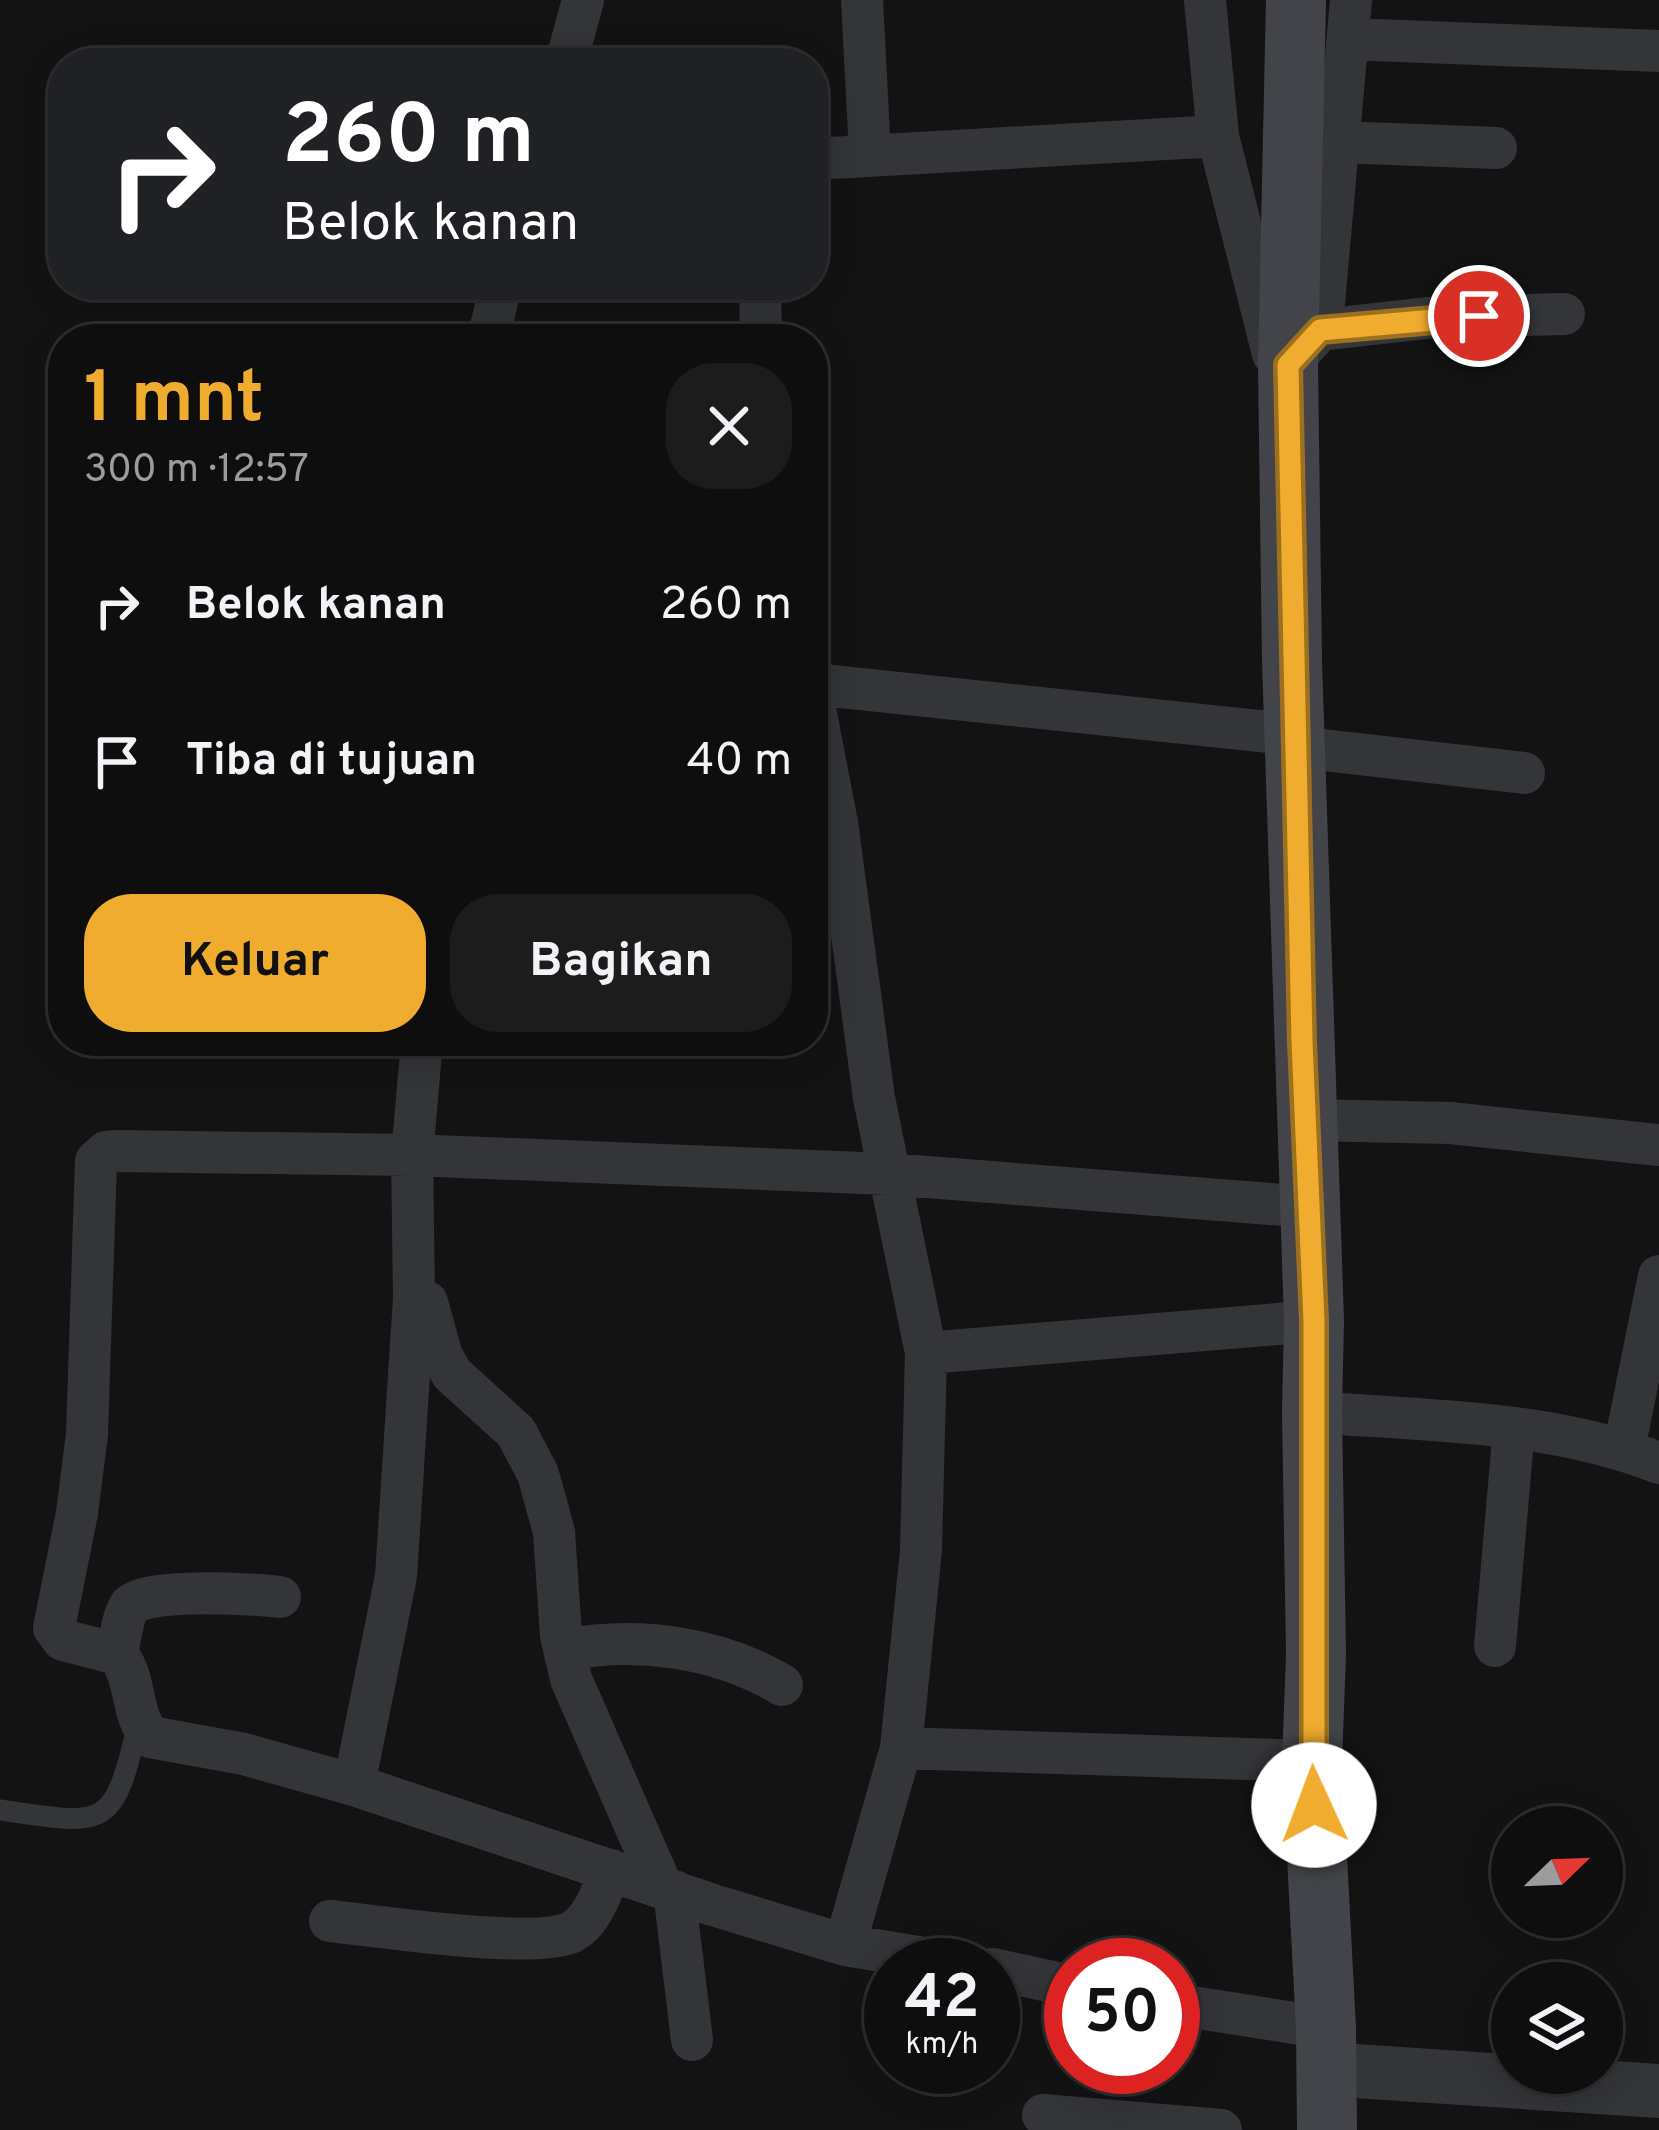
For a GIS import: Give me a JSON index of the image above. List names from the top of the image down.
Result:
{
  "north": "top right",
  "page": {
    "turn": ["260 m", "Belok kanan"],
    "heading": ["1 mnt", "300 m · 12:57"],
    "list": [
      {
        "name": "Belok kanan",
        "value": "260 m"
      },
      {
        "name": "Tiba di tujuan",
        "value": "40 m"
      }
    ],
    "buttons": ["Keluar", "Bagikan"],
    "speed": "42 km/h",
    "limit": "50"
  }
}
